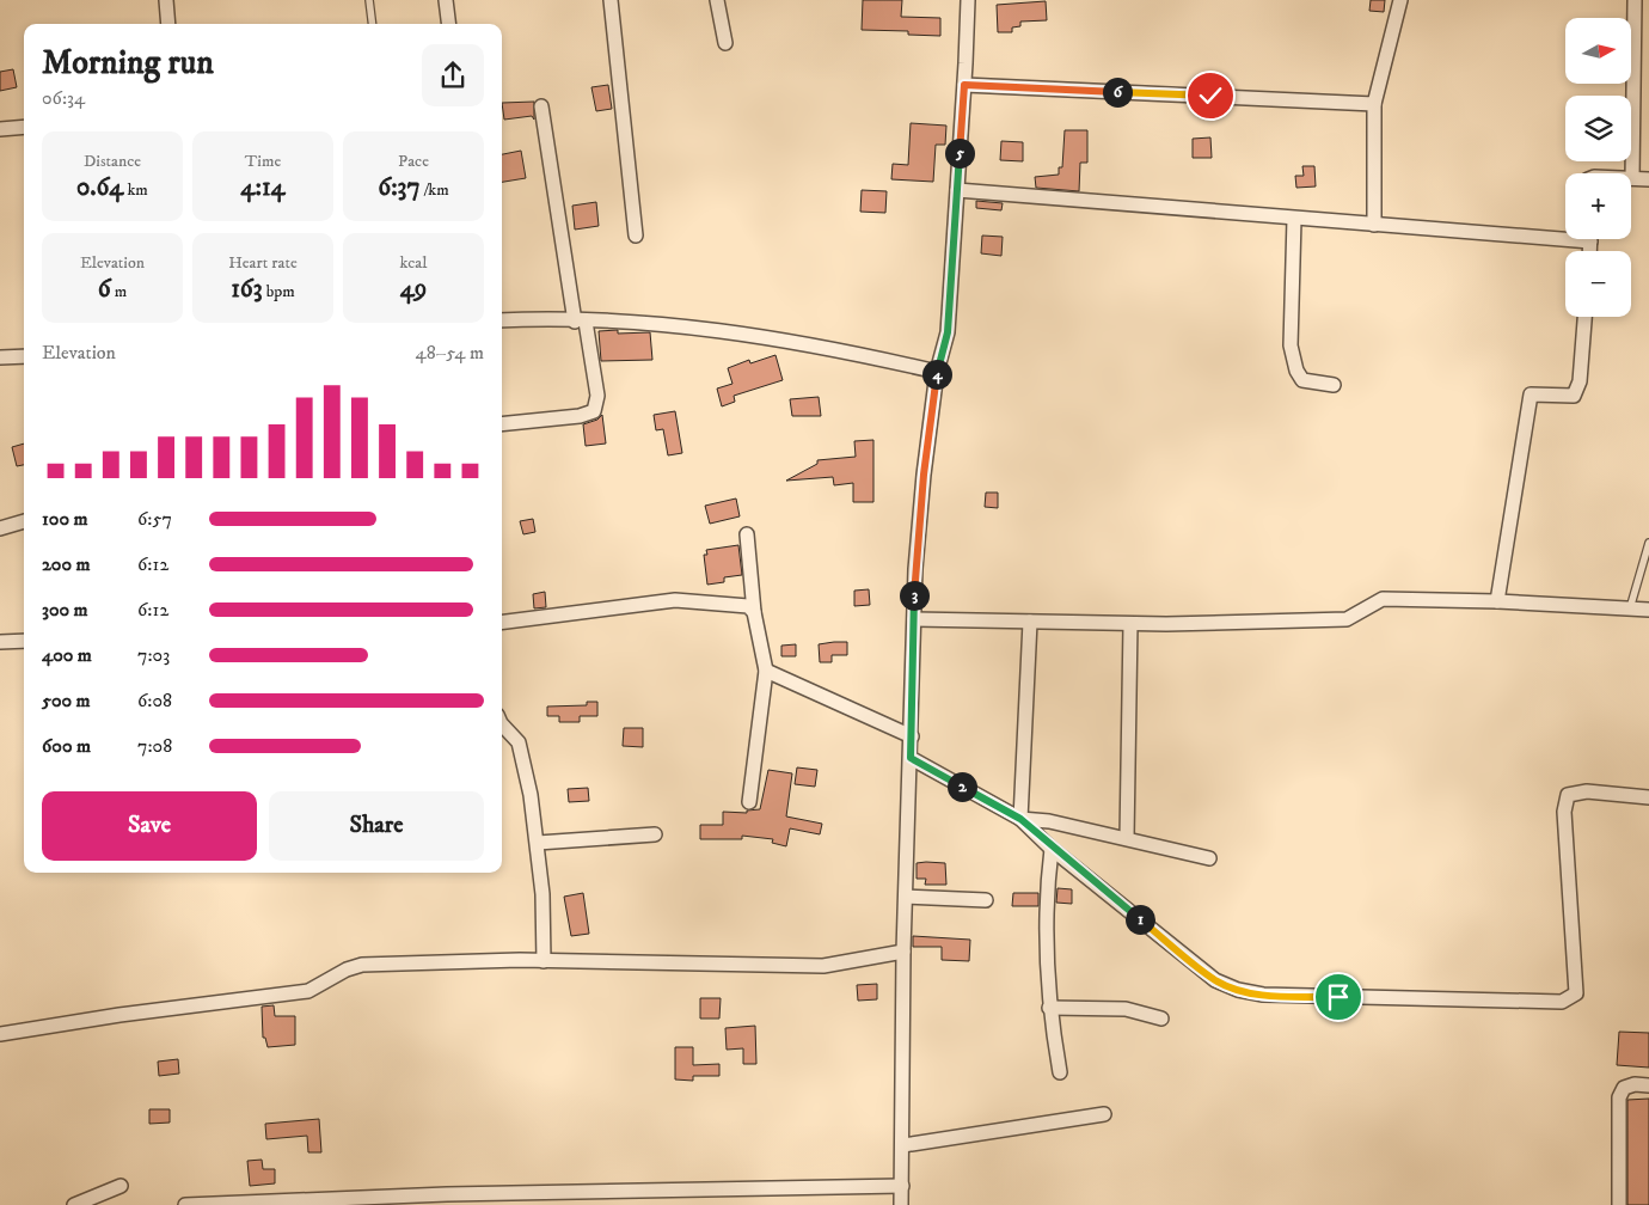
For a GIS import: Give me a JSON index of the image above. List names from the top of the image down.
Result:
{
  "north": "right",
  "page": {
    "map_buttons": ["+", "−"],
    "heading": ["Morning run", "06:34"],
    "pins": [
      "6",
      "5",
      "4",
      "3",
      "2",
      "1"
    ],
    "stats": [
      ["Distance", "0.64 km"],
      ["Time", "4:14"],
      ["Pace", "6:37 /km"],
      ["Elevation", "6 m"],
      ["Heart rate", "163 bpm"],
      ["kcal", "49"]
    ],
    "chart": ["Elevation", "48–54 m"],
    "list": [
      {
        "name": "100 m",
        "note": "6:57"
      },
      {
        "name": "200 m",
        "note": "6:12"
      },
      {
        "name": "300 m",
        "note": "6:12"
      },
      {
        "name": "400 m",
        "note": "7:03"
      },
      {
        "name": "500 m",
        "note": "6:08"
      },
      {
        "name": "600 m",
        "note": "7:08"
      }
    ],
    "buttons": ["Save", "Share"]
  }
}
